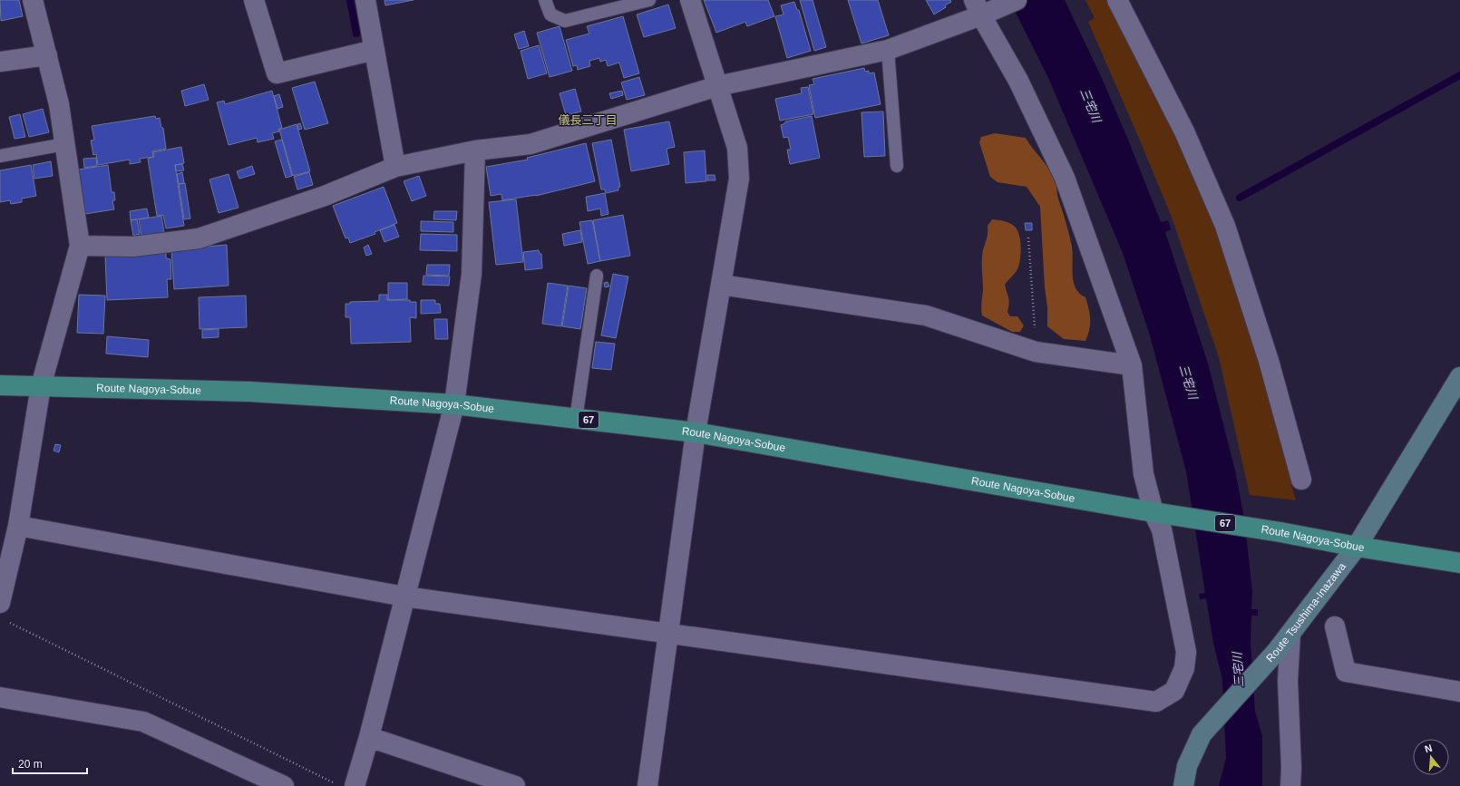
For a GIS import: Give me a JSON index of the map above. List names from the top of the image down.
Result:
{
  "streets": {
    "main road": ["Route Nagoya-Sobue", "67", "Route Tsushima-Inazawa"]
  },
  "crossings": [
    ["Route Nagoya-Sobue", "Route Tsushima-Inazawa"]
  ],
  "districts": ["儀長三丁目"],
  "water": ["三宅川"],
  "scale_bar": "20 m",
  "north": "top"
}
